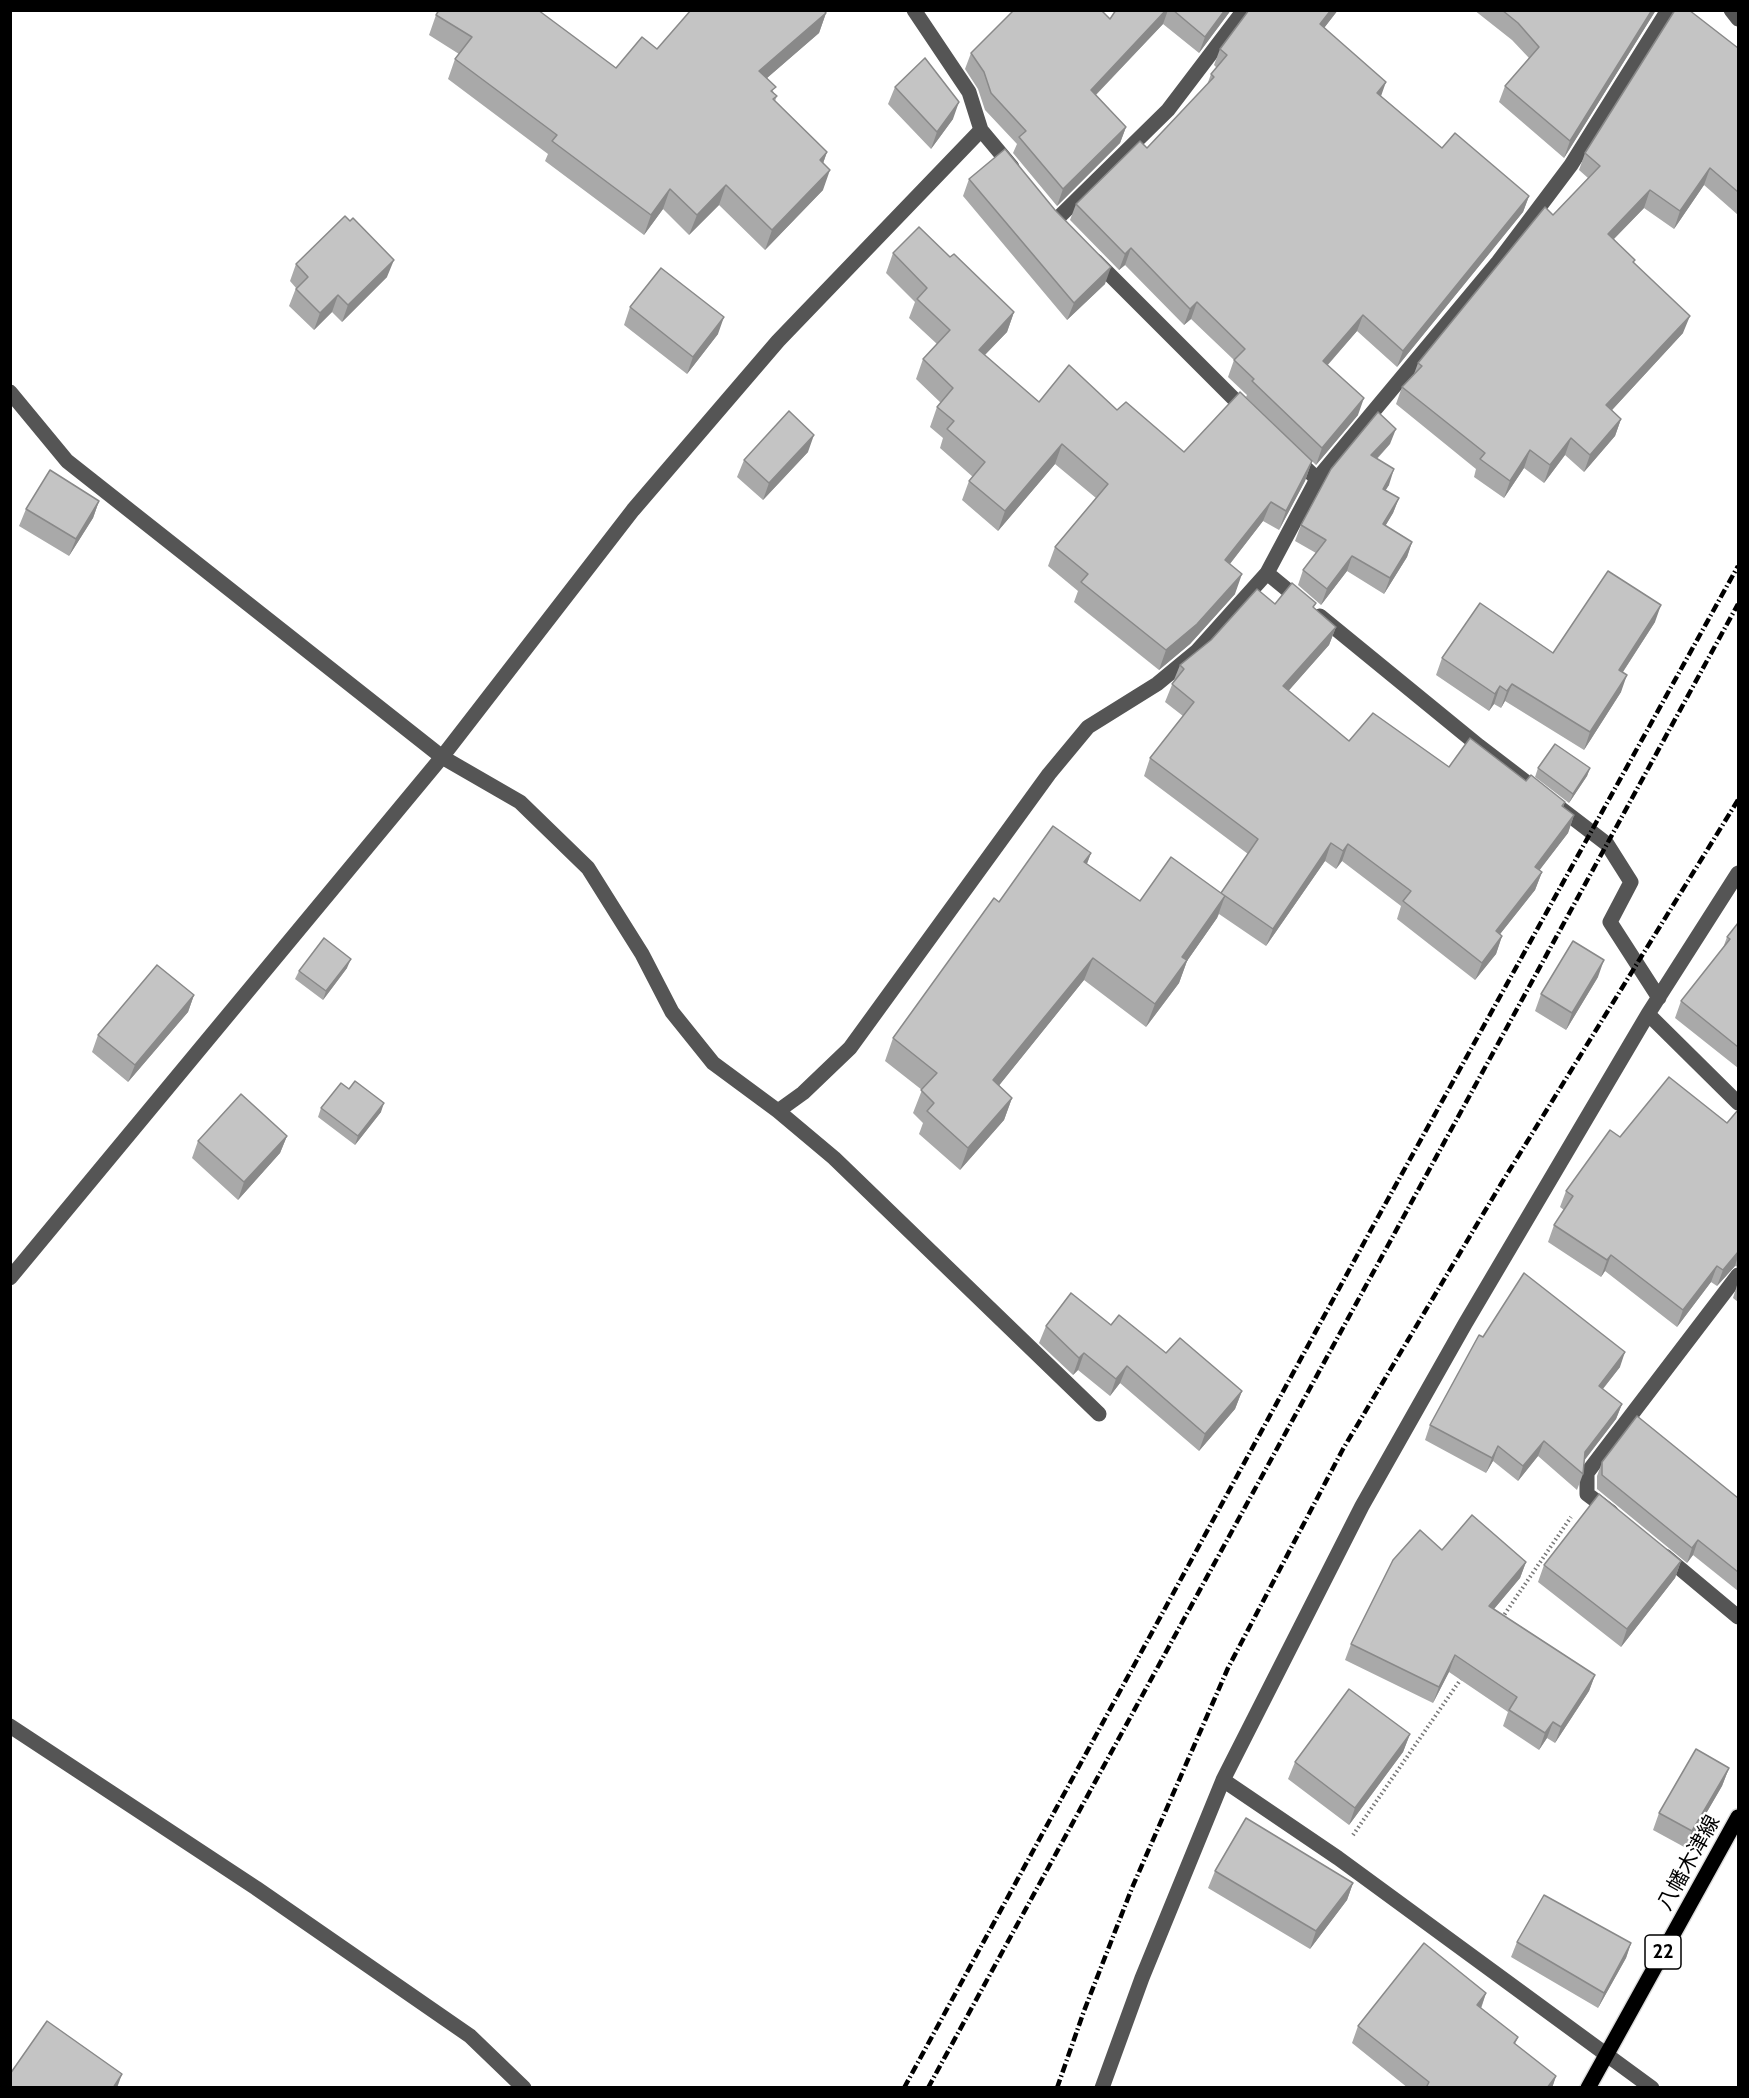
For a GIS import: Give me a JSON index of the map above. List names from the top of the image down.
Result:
{
  "streets": {
    "main road": ["八幡木津線", "22"]
  }
}
